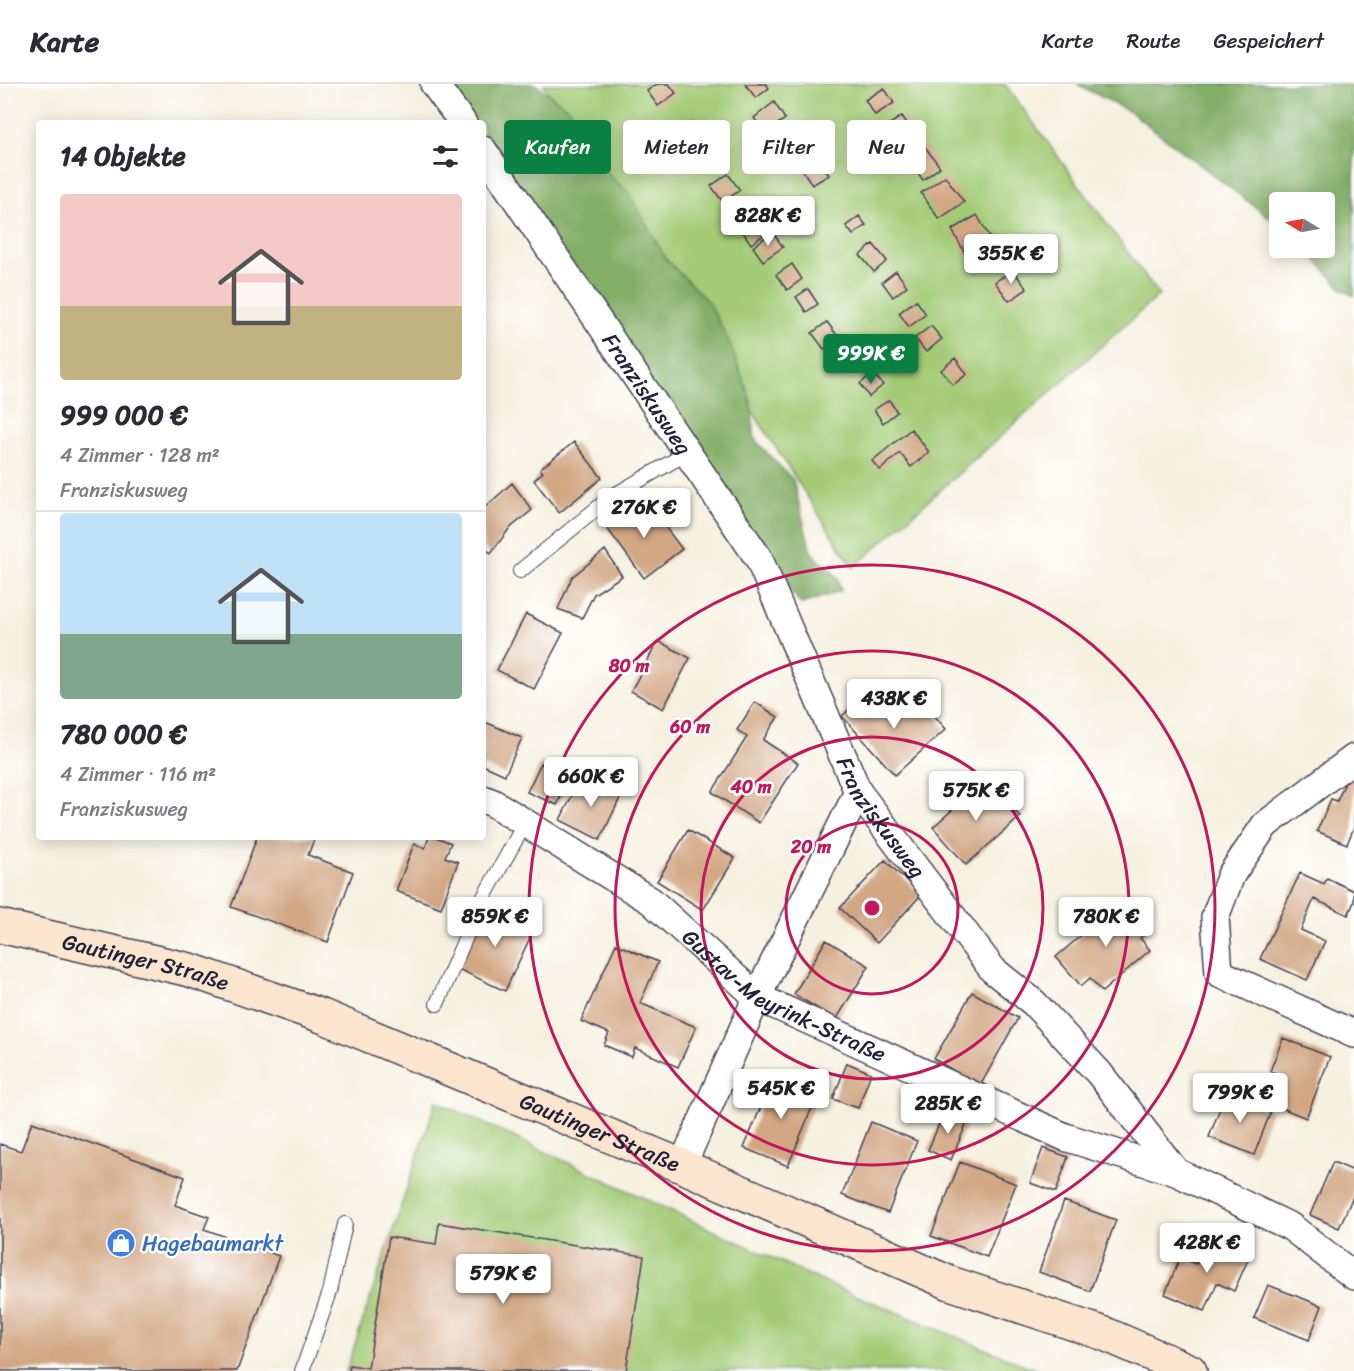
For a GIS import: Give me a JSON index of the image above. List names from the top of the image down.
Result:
{
  "streets": {
    "main road": ["Gautinger Straße"],
    "street": ["Franziskusweg", "Gustav-Meyrink-Straße"]
  },
  "crossings": [
    ["Franziskusweg", "Gustav-Meyrink-Straße"]
  ],
  "places": {
    "shop": ["Hagebaumarkt"]
  },
  "north": "left",
  "page": {
    "header": "Karte",
    "nav": ["Karte", "Route", "Gespeichert"],
    "chip": [
      "Kaufen",
      "Mieten",
      "Filter",
      "Neu"
    ],
    "heading": "14 Objekte",
    "list": [
      {
        "name": "999 000 €",
        "note": "4 Zimmer · 128 m² · Franziskusweg"
      },
      {
        "name": "780 000 €",
        "note": "4 Zimmer · 116 m² · Franziskusweg"
      }
    ],
    "price": [
      "828K €",
      "355K €",
      "999K €",
      "276K €",
      "438K €",
      "660K €",
      "575K €",
      "859K €",
      "780K €",
      "545K €",
      "799K €",
      "285K €",
      "428K €",
      "579K €"
    ]
  },
  "rings": [
    "80 m",
    "60 m",
    "40 m",
    "20 m"
  ]
}
